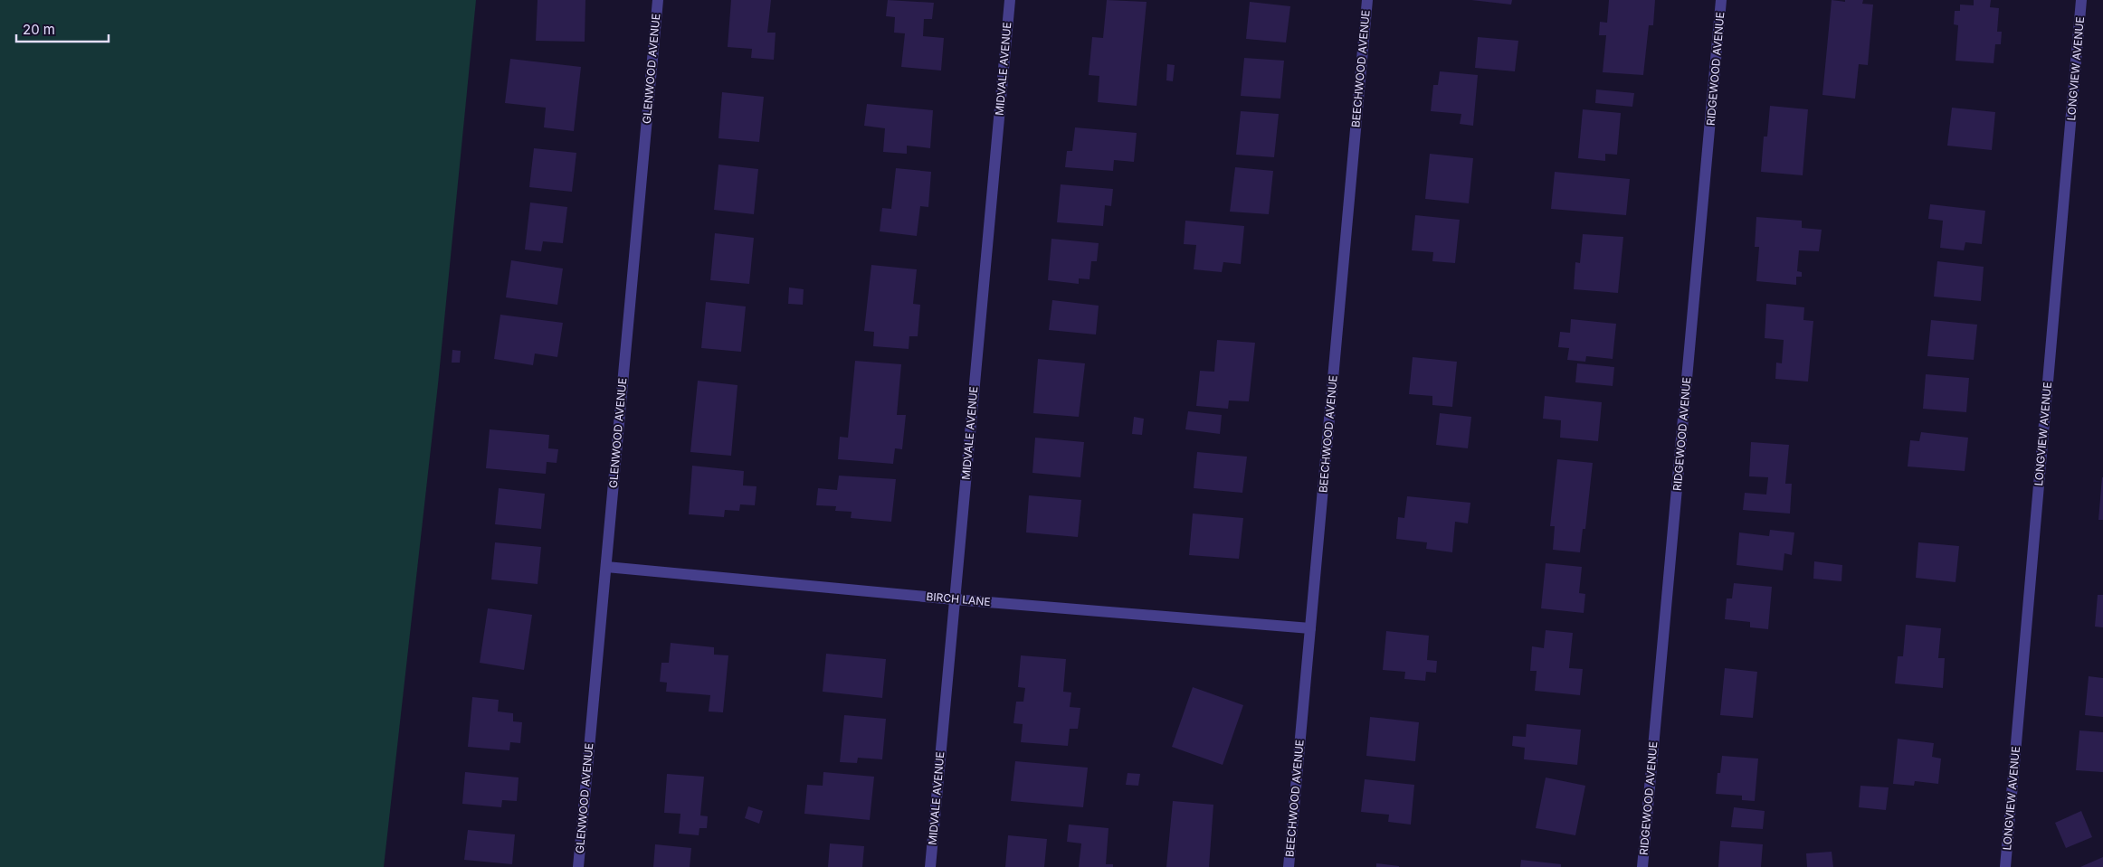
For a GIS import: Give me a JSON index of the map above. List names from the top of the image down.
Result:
{
  "streets": {
    "street": [
      "GLENWOOD AVENUE",
      "MIDVALE AVENUE",
      "BEECHWOOD AVENUE",
      "RIDGEWOOD AVENUE",
      "LONGVIEW AVENUE",
      "BIRCH LANE"
    ]
  },
  "crossings": [
    ["GLENWOOD AVENUE", "BIRCH LANE"],
    ["MIDVALE AVENUE", "BIRCH LANE"],
    ["BEECHWOOD AVENUE", "BIRCH LANE"]
  ],
  "scale_bar": "20 m"
}
